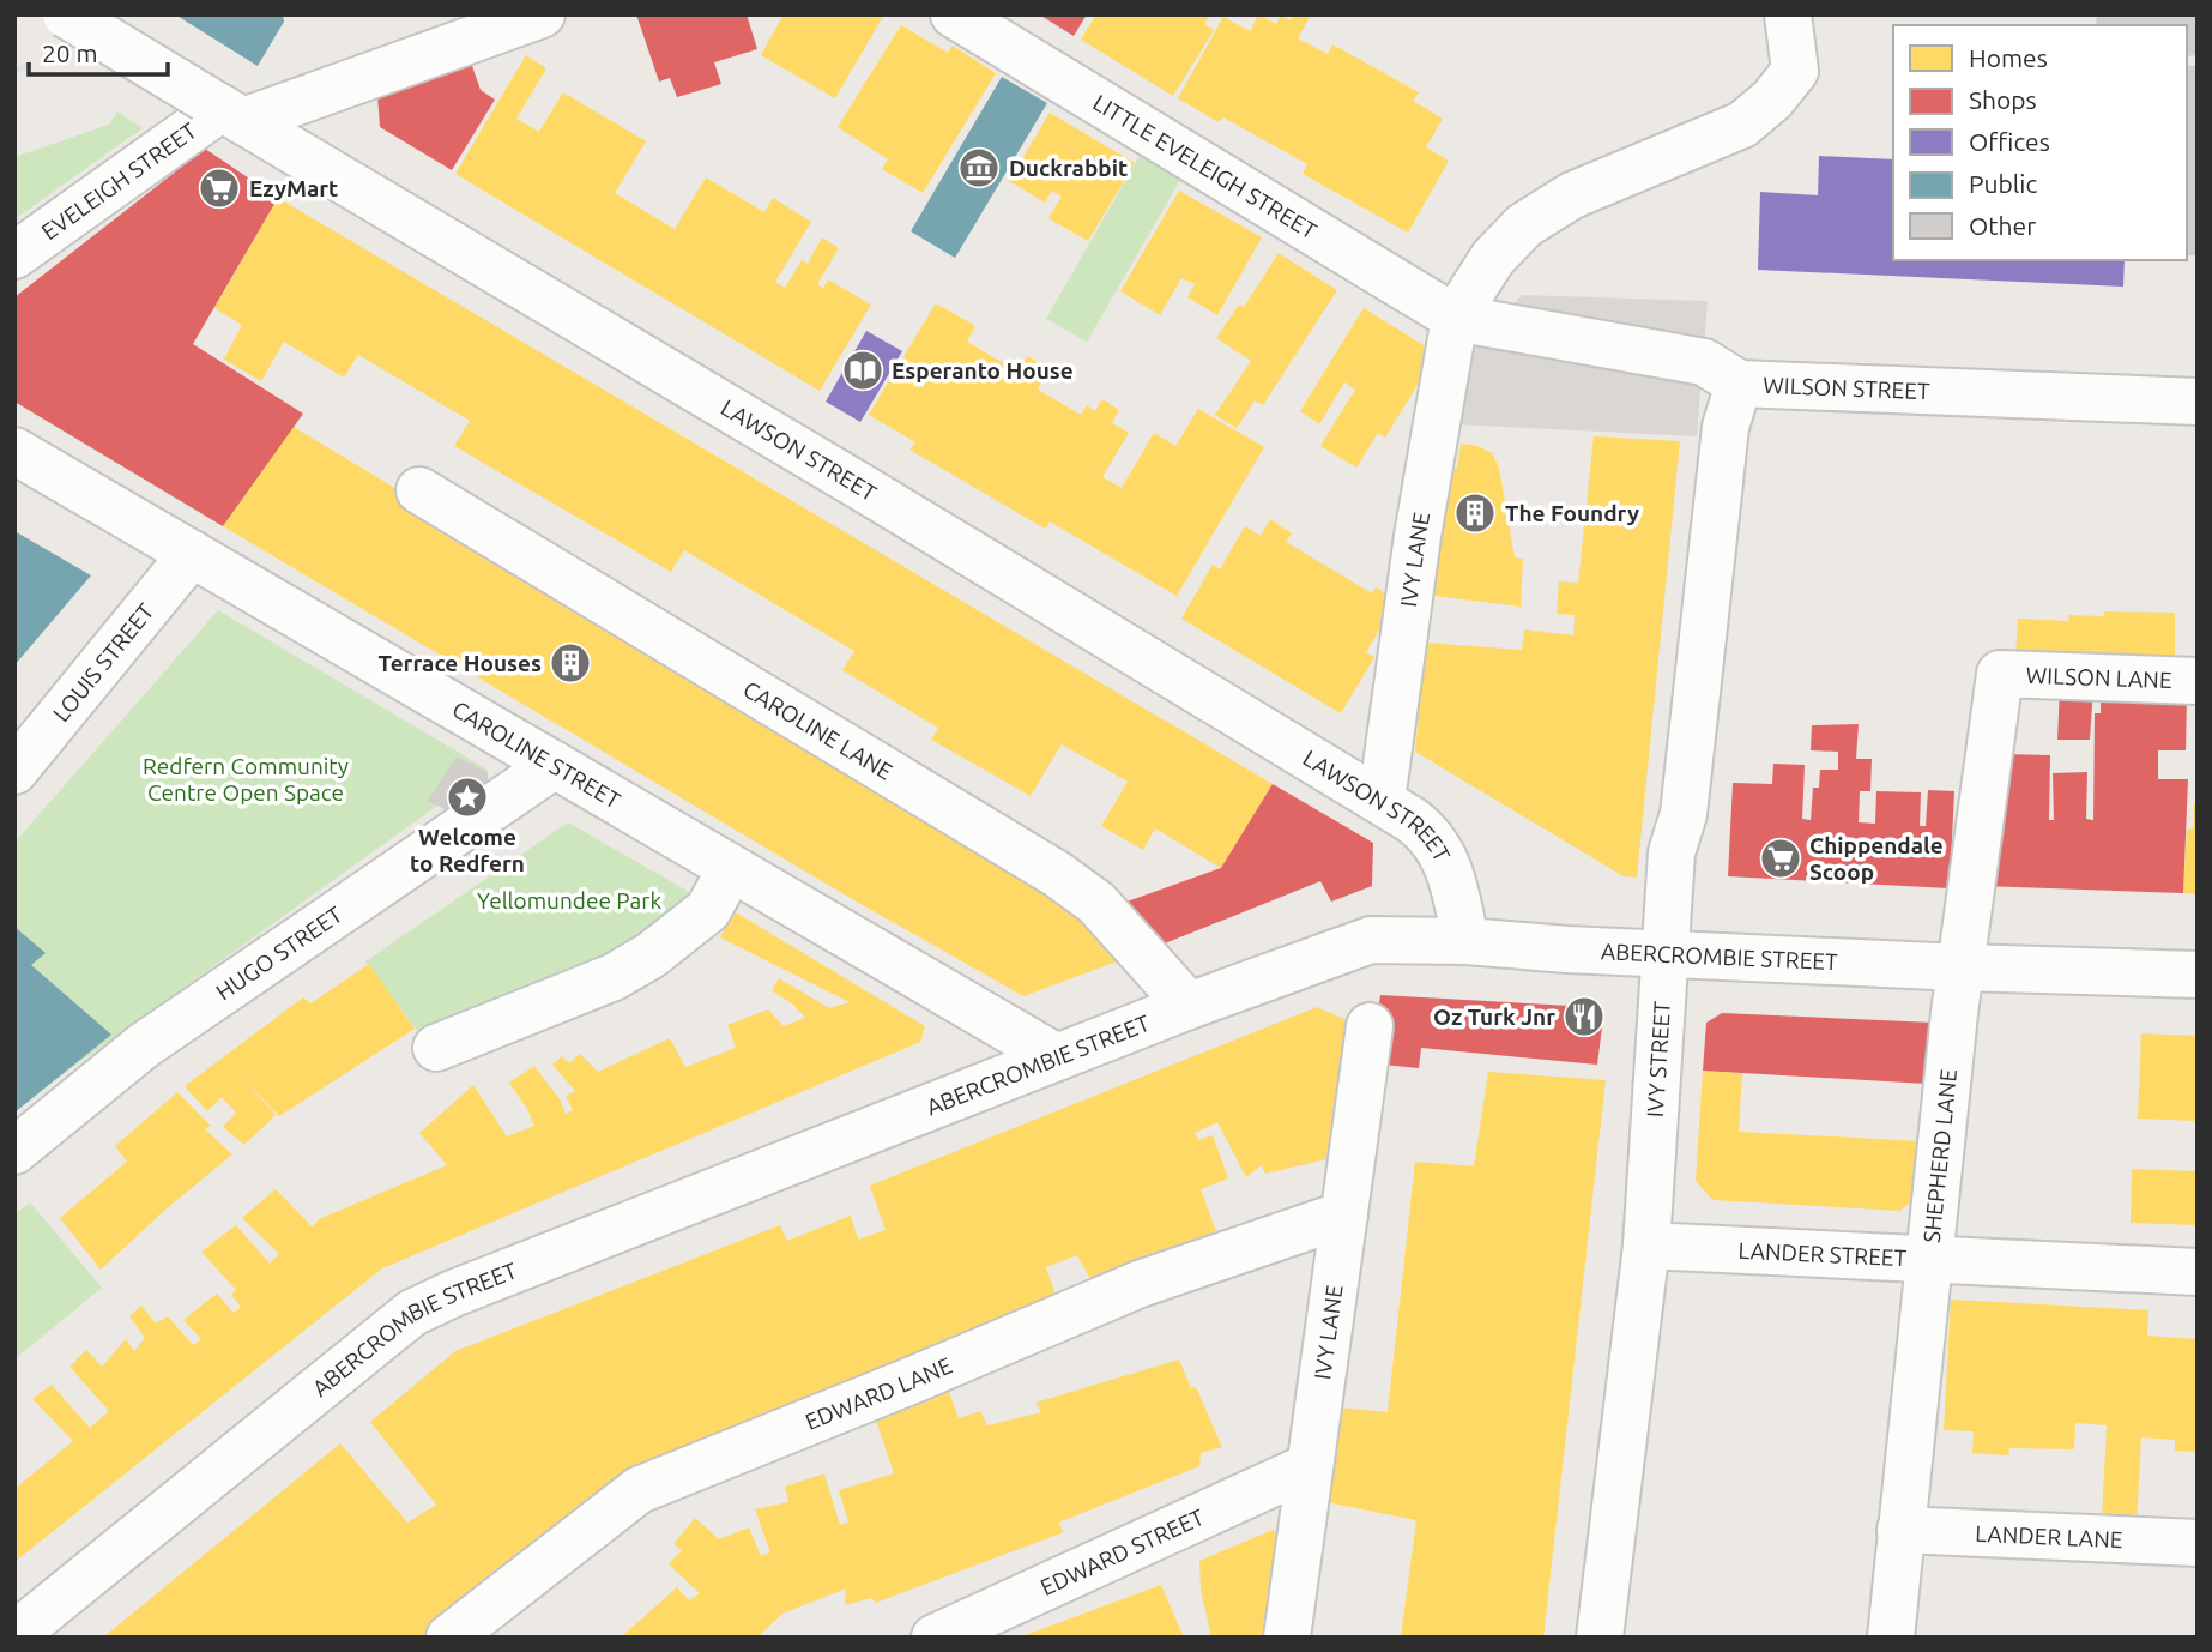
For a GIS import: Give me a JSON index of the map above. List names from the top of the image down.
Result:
{
  "streets": {
    "street": [
      "LITTLE EVELEIGH STREET",
      "EVELEIGH STREET",
      "WILSON STREET",
      "LAWSON STREET",
      "IVY LANE",
      "LOUIS STREET",
      "WILSON LANE",
      "CAROLINE LANE",
      "CAROLINE STREET",
      "HUGO STREET",
      "ABERCROMBIE STREET",
      "IVY STREET",
      "SHEPHERD LANE",
      "LANDER STREET",
      "EDWARD LANE",
      "LANDER LANE",
      "EDWARD STREET"
    ]
  },
  "crossings": [
    ["LITTLE EVELEIGH STREET", "WILSON STREET"],
    ["LITTLE EVELEIGH STREET", "IVY LANE"],
    ["EVELEIGH STREET", "LAWSON STREET"],
    ["WILSON STREET", "IVY LANE"],
    ["WILSON STREET", "IVY STREET"],
    ["LAWSON STREET", "IVY LANE"],
    ["LAWSON STREET", "ABERCROMBIE STREET"],
    ["IVY LANE", "EDWARD LANE"],
    ["IVY LANE", "EDWARD STREET"],
    ["LOUIS STREET", "CAROLINE STREET"],
    ["WILSON LANE", "SHEPHERD LANE"],
    ["CAROLINE LANE", "ABERCROMBIE STREET"],
    ["CAROLINE STREET", "HUGO STREET"],
    ["CAROLINE STREET", "ABERCROMBIE STREET"],
    ["ABERCROMBIE STREET", "IVY STREET"],
    ["ABERCROMBIE STREET", "SHEPHERD LANE"],
    ["IVY STREET", "LANDER STREET"],
    ["SHEPHERD LANE", "LANDER STREET"],
    ["SHEPHERD LANE", "LANDER LANE"]
  ],
  "parks": ["Redfern Community Centre Open Space", "Yellomundee Park"],
  "places": {
    "museum": ["Duckrabbit"],
    "supermarket": ["EzyMart", "Chippendale Scoop"],
    "library": ["Esperanto House"],
    "building": ["The Foundry", "Terrace Houses"],
    "place": ["Welcome to Redfern"],
    "restaurant": ["Oz Turk Jnr"]
  },
  "legend": [
    "Homes",
    "Shops",
    "Offices",
    "Public",
    "Other"
  ],
  "scale_bar": "20 m"
}
